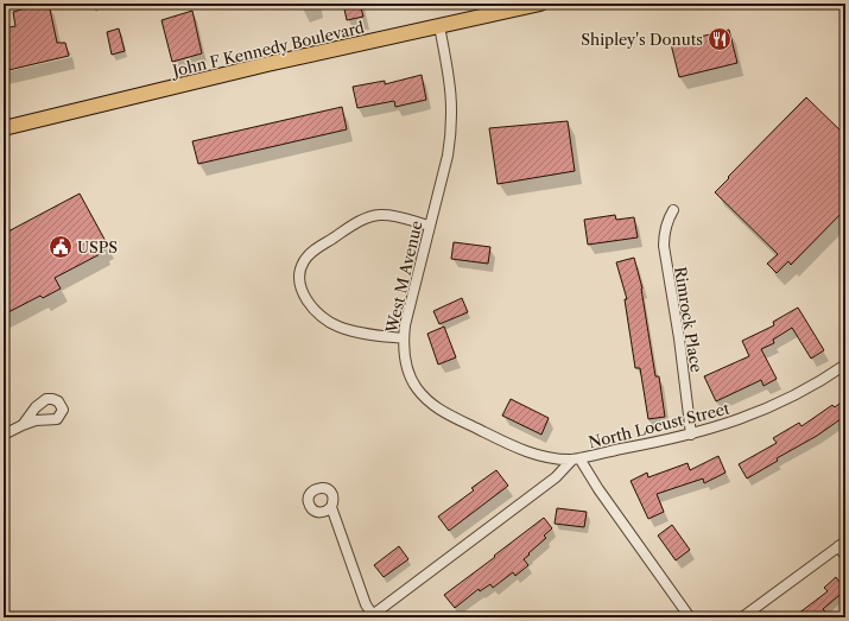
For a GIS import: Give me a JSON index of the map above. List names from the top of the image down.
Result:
{
  "streets": {
    "main road": ["John F Kennedy Boulevard"],
    "street": ["West M Avenue", "Rimrock Place", "North Locust Street"]
  },
  "crossings": [
    ["John F Kennedy Boulevard", "West M Avenue"],
    ["West M Avenue", "North Locust Street"],
    ["Rimrock Place", "North Locust Street"]
  ],
  "places": {
    "restaurant": ["Shipley's Donuts"],
    "public building": ["USPS"]
  }
}
